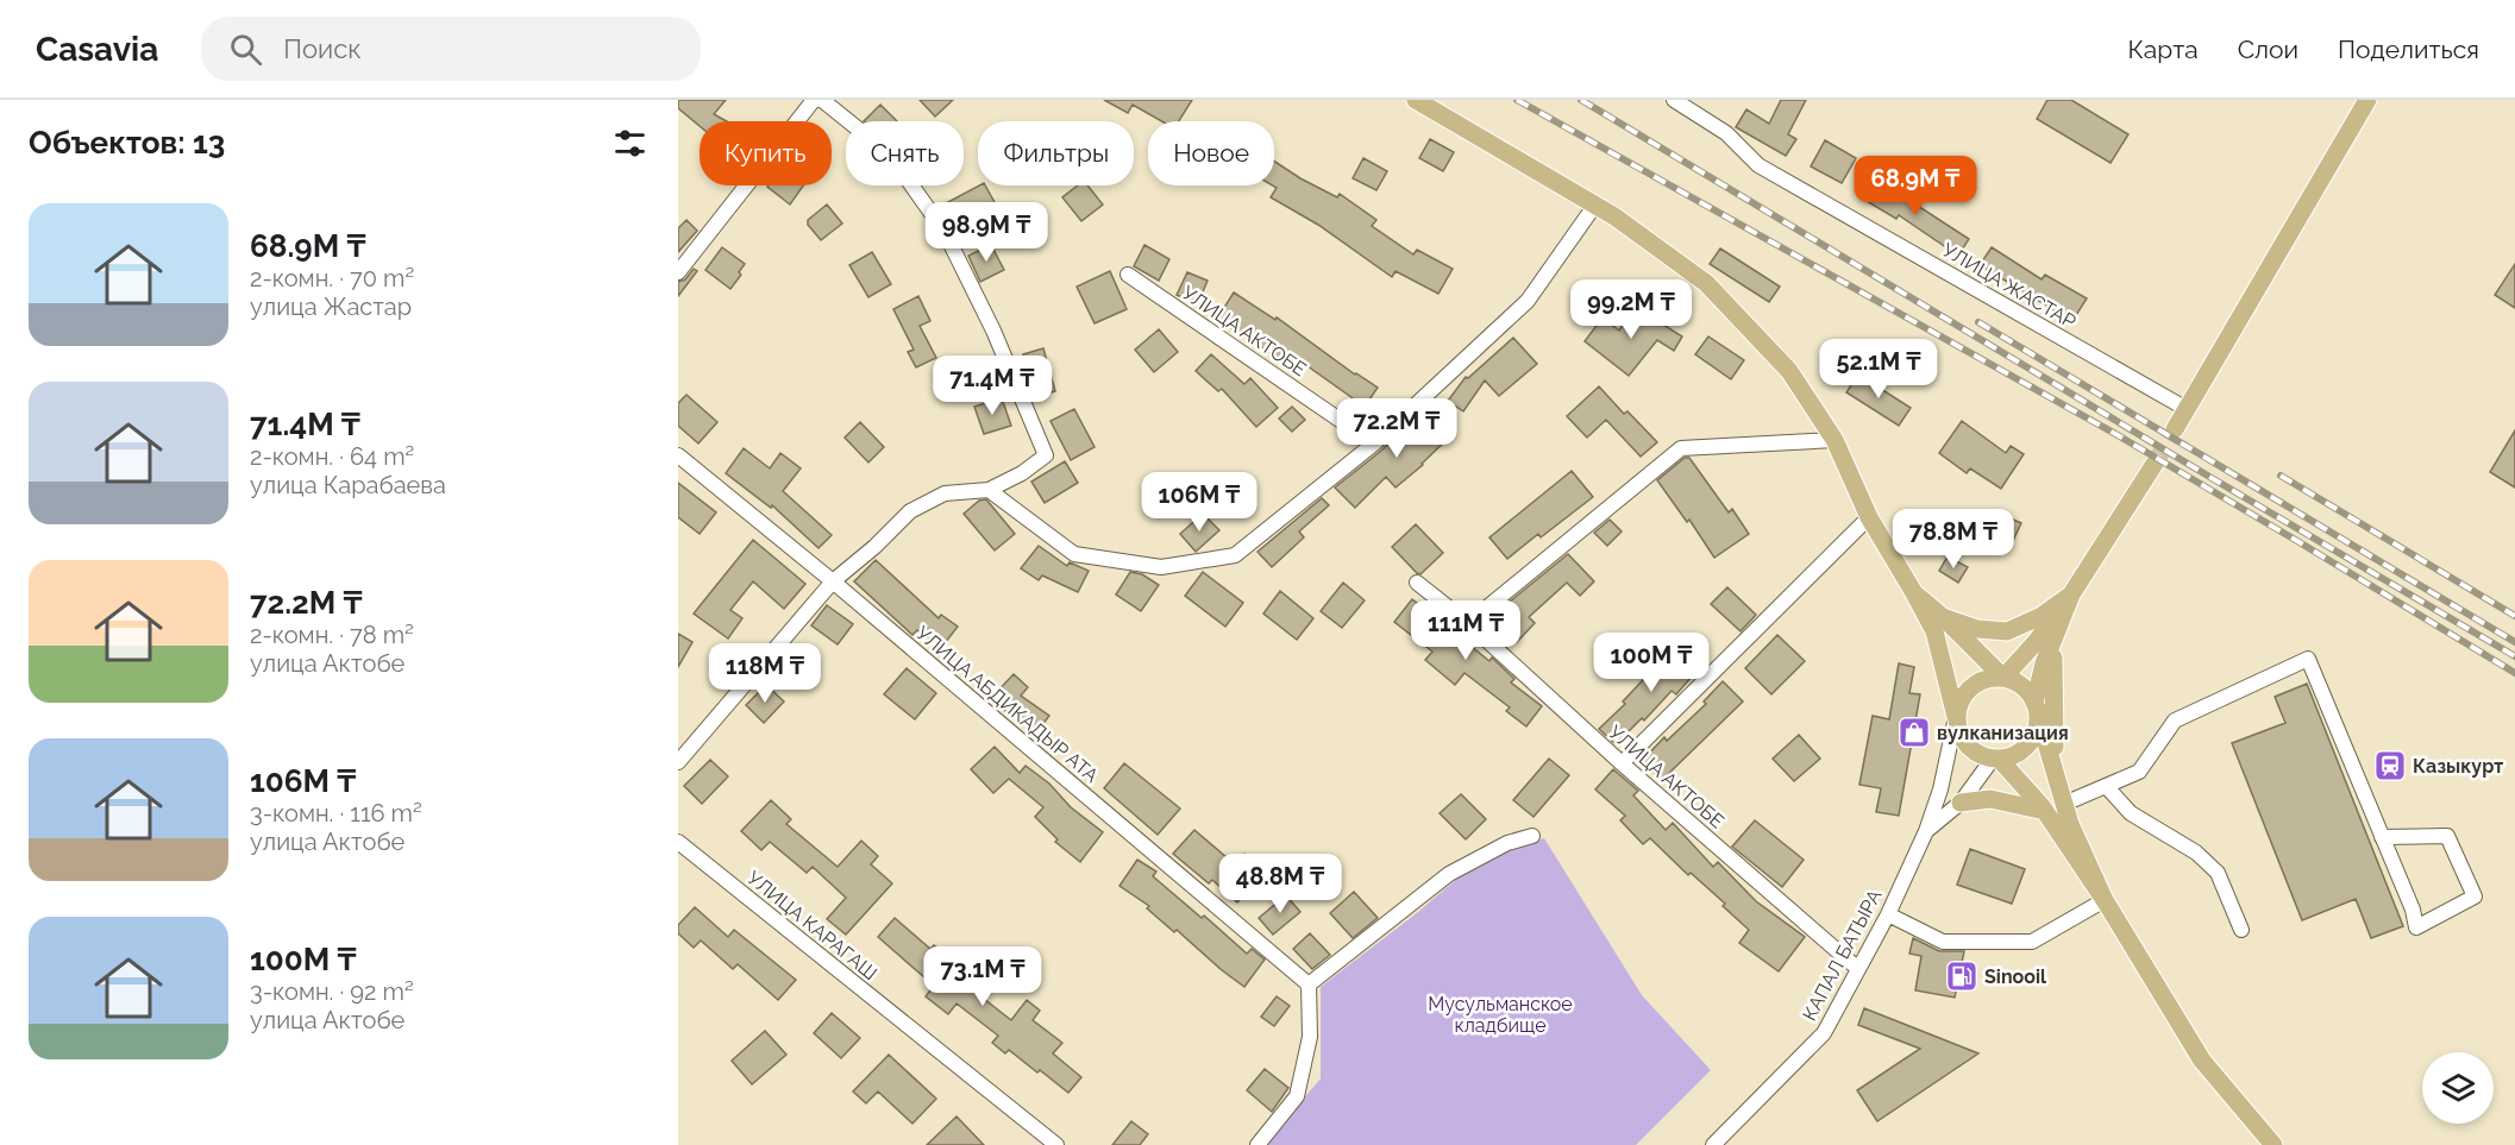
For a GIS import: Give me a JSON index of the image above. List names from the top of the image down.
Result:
{
  "streets": {
    "street": [
      "УЛИЦА ЖАСТАР",
      "УЛИЦА АКТОБЕ",
      "УЛИЦА АБДИКАДЫР АТА",
      "УЛИЦА КАРАГАШ",
      "КАПАЛ БАТЫРА"
    ]
  },
  "crossings": [
    ["УЛИЦА АКТОБЕ", "КАПАЛ БАТЫРА"]
  ],
  "parks": ["Мусульманское кладбище"],
  "places": {
    "shop": ["вулканизация"],
    "station": ["Казыкурт"],
    "fuel station": ["Sinooil"]
  },
  "page": {
    "header": "Casavia",
    "search": "Поиск",
    "nav": ["Карта", "Слои", "Поделиться"],
    "heading": "Объектов: 13",
    "chip": [
      "Купить",
      "Снять",
      "Фильтры",
      "Новое"
    ],
    "price": [
      "68.9M ₸",
      "98.9M ₸",
      "99.2M ₸",
      "52.1M ₸",
      "71.4M ₸",
      "72.2M ₸",
      "106M ₸",
      "78.8M ₸",
      "111M ₸",
      "100M ₸",
      "118M ₸",
      "48.8M ₸",
      "73.1M ₸"
    ],
    "list": [
      {
        "name": "68.9M ₸",
        "note": "2-комн. · 70 m² · улица Жастар"
      },
      {
        "name": "71.4M ₸",
        "note": "2-комн. · 64 m² · улица Карабаева"
      },
      {
        "name": "72.2M ₸",
        "note": "2-комн. · 78 m² · улица Актобе"
      },
      {
        "name": "106M ₸",
        "note": "3-комн. · 116 m² · улица Актобе"
      },
      {
        "name": "100M ₸",
        "note": "3-комн. · 92 m² · улица Актобе"
      }
    ]
  }
}
